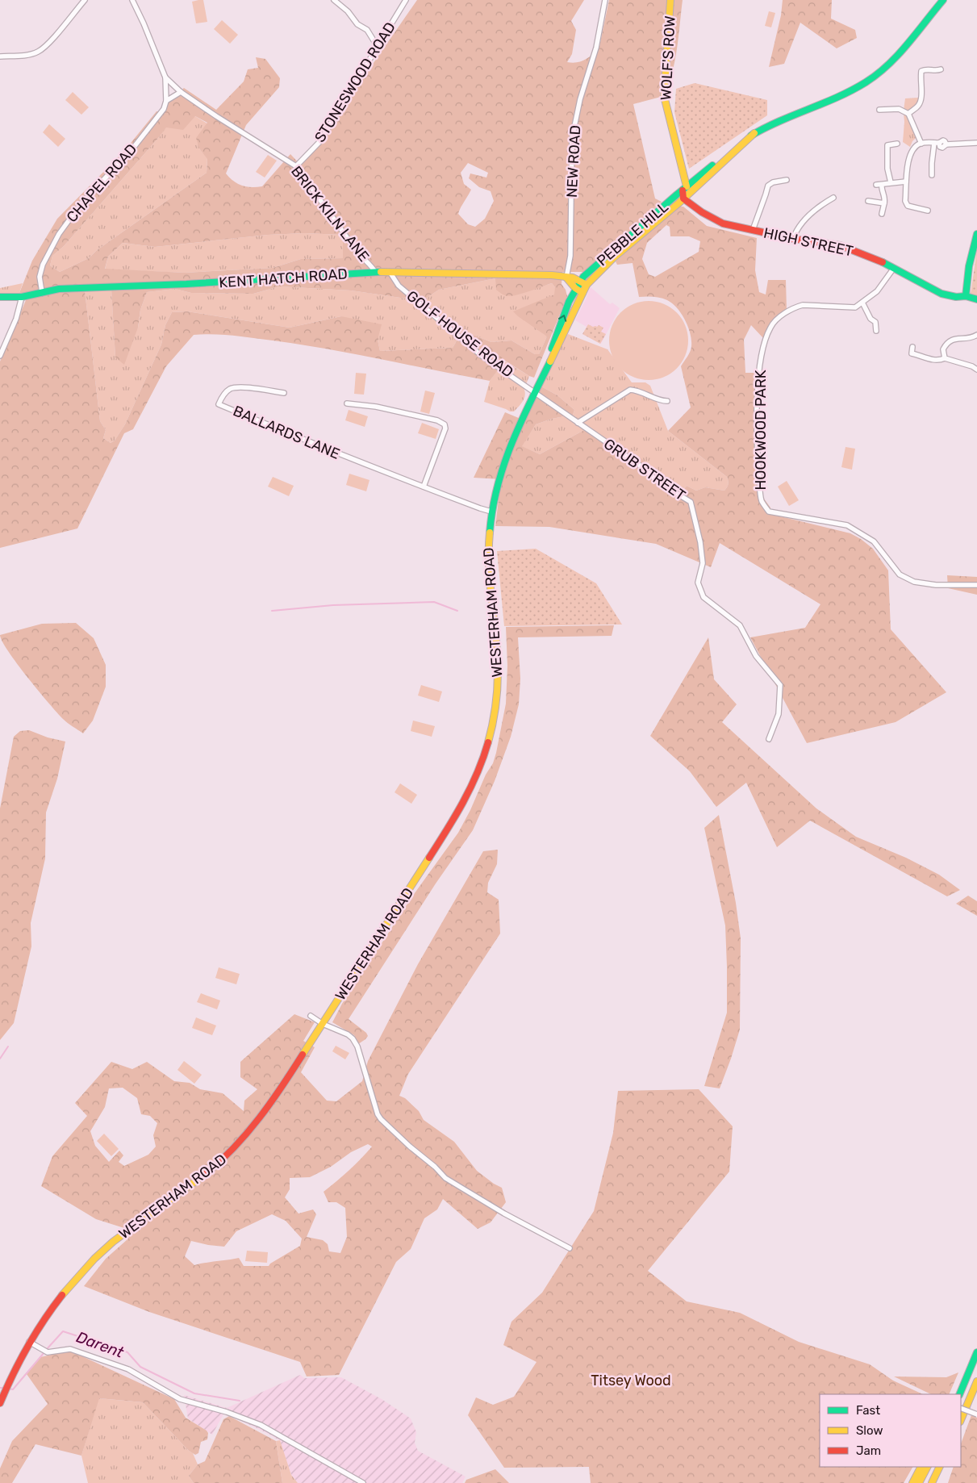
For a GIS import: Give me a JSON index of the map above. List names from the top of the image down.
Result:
{
  "streets": {
    "main road": [
      "WOLF'S ROW",
      "PEBBLE HILL",
      "HIGH STREET",
      "KENT HATCH ROAD",
      "WESTERHAM ROAD"
    ],
    "street": [
      "STONESWOOD ROAD",
      "NEW ROAD",
      "CHAPEL ROAD",
      "BRICK KILN LANE",
      "GOLF HOUSE ROAD",
      "HOOKWOOD PARK",
      "BALLARDS LANE",
      "GRUB STREET"
    ]
  },
  "crossings": [
    ["WOLF'S ROW", "PEBBLE HILL"],
    ["WOLF'S ROW", "HIGH STREET"],
    ["STONESWOOD ROAD", "BRICK KILN LANE"],
    ["NEW ROAD", "KENT HATCH ROAD"],
    ["CHAPEL ROAD", "KENT HATCH ROAD"],
    ["BRICK KILN LANE", "KENT HATCH ROAD"],
    ["PEBBLE HILL", "HIGH STREET"],
    ["PEBBLE HILL", "KENT HATCH ROAD"],
    ["PEBBLE HILL", "WESTERHAM ROAD"],
    ["HIGH STREET", "HOOKWOOD PARK"],
    ["KENT HATCH ROAD", "GOLF HOUSE ROAD"],
    ["KENT HATCH ROAD", "WESTERHAM ROAD"],
    ["GOLF HOUSE ROAD", "GRUB STREET"],
    ["GOLF HOUSE ROAD", "WESTERHAM ROAD"],
    ["BALLARDS LANE", "WESTERHAM ROAD"],
    ["GRUB STREET", "WESTERHAM ROAD"]
  ],
  "water": ["Darent"],
  "parks": ["Titsey Wood"],
  "legend": ["Fast", "Slow", "Jam"]
}
